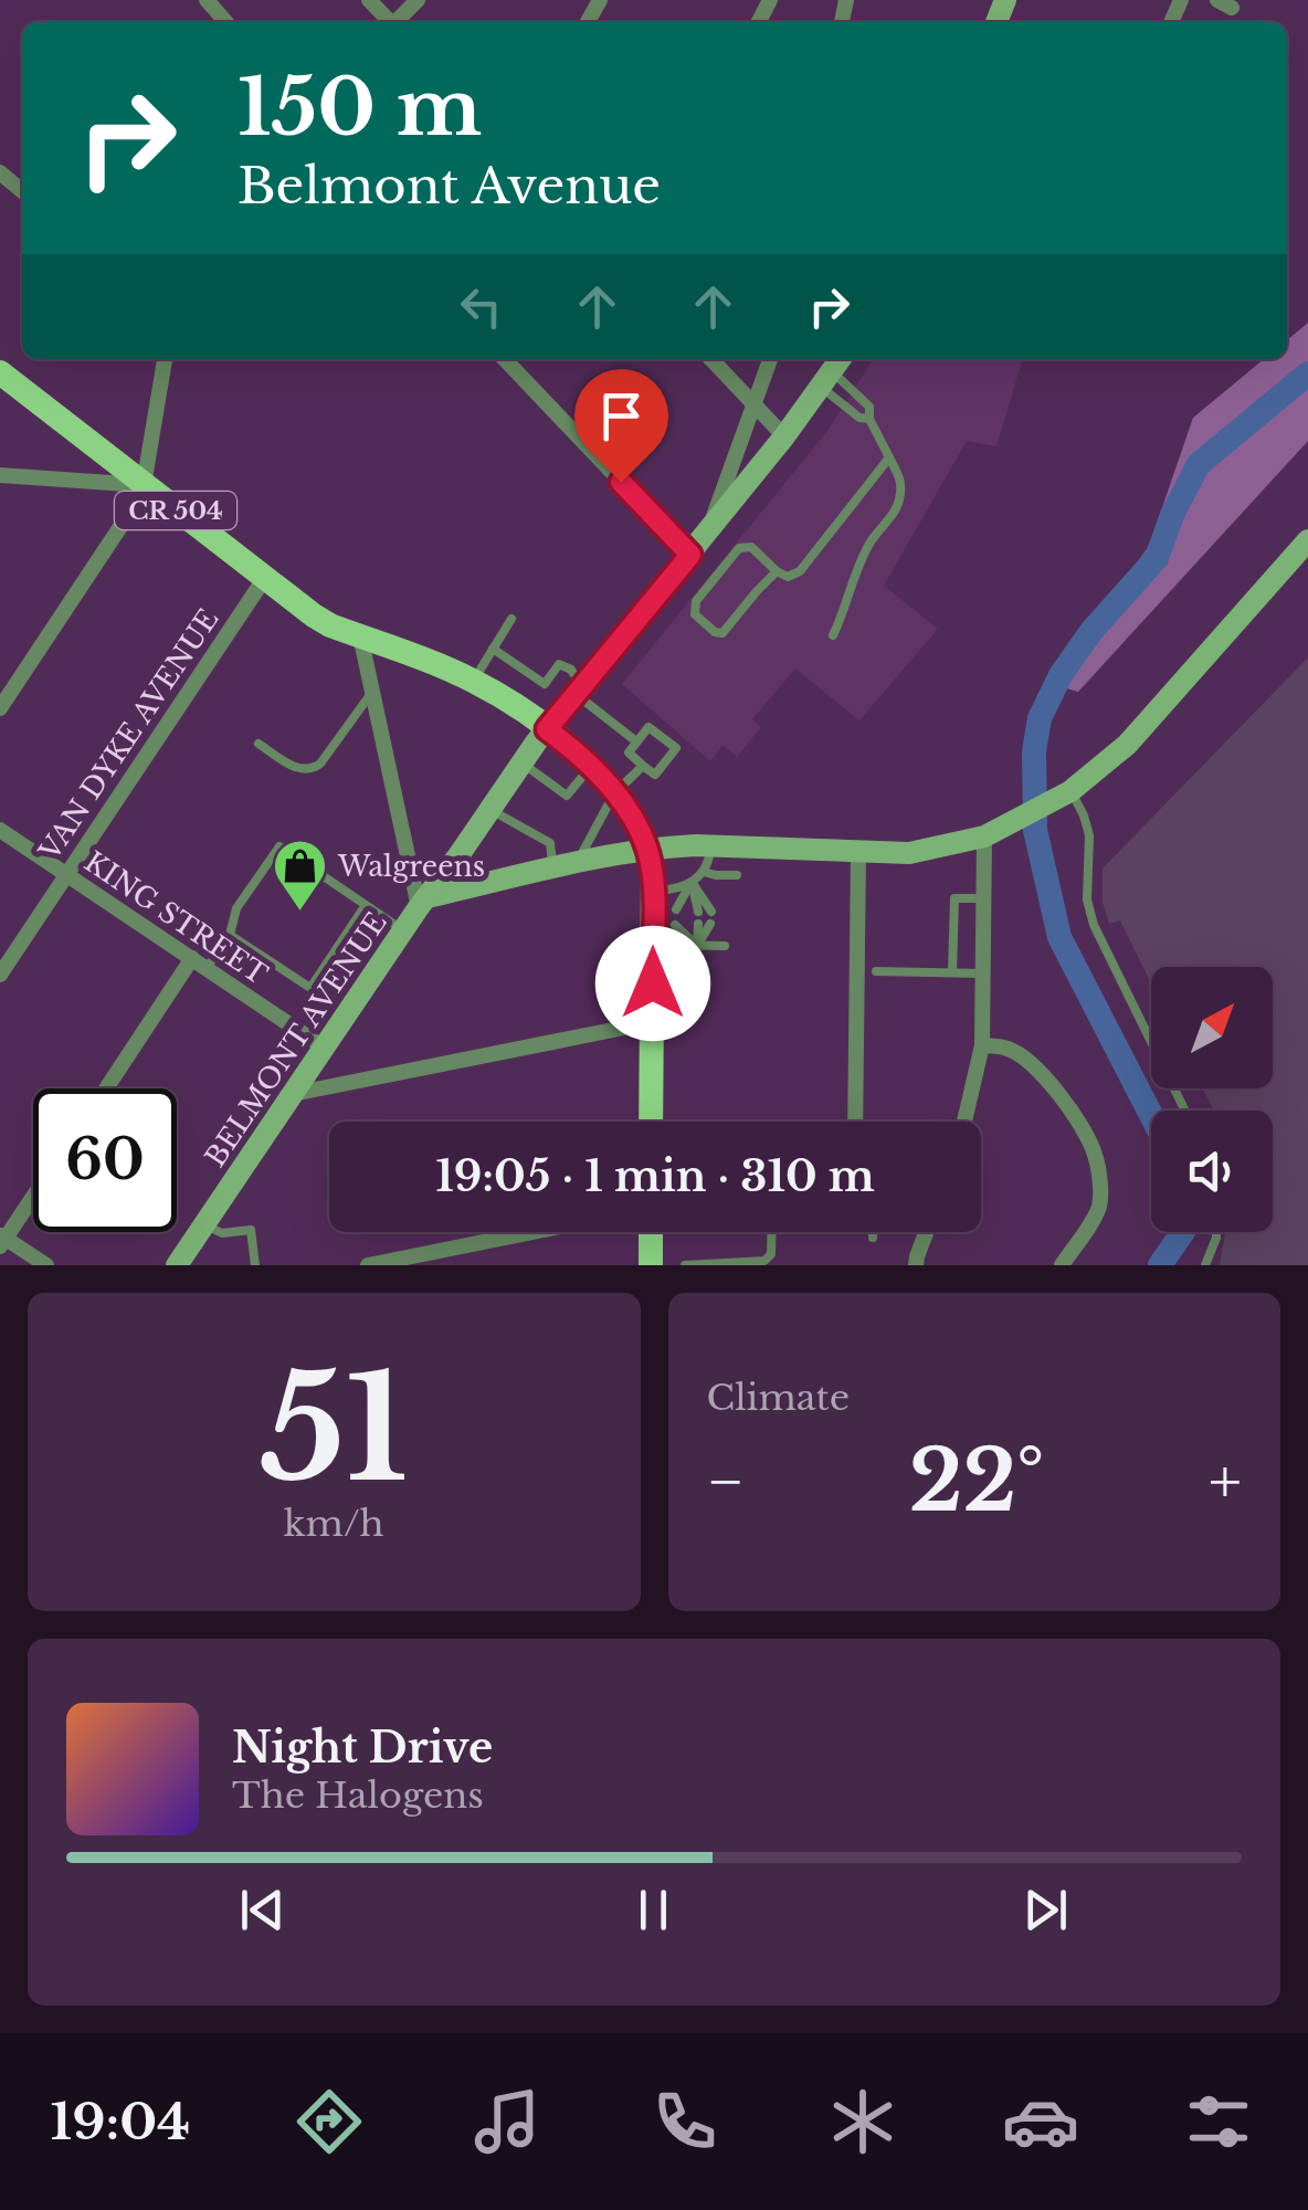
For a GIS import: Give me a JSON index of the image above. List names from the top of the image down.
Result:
{
  "streets": {
    "main road": ["CR 504", "BELMONT AVENUE"],
    "street": ["VAN DYKE AVENUE", "KING STREET"]
  },
  "crossings": [
    ["CR 504", "VAN DYKE AVENUE"],
    ["CR 504", "BELMONT AVENUE"],
    ["VAN DYKE AVENUE", "KING STREET"],
    ["KING STREET", "BELMONT AVENUE"]
  ],
  "places": {
    "shop": ["Walgreens"]
  },
  "north": "top right",
  "page": {
    "turn": ["150 m", "Belmont Avenue"],
    "limit": "60",
    "trip": "19:05 · 1 min · 310 m",
    "tile": [
      ["51", "km/h"],
      "Climate"
    ],
    "heat": ["−", "22°", "+"],
    "song": ["Night Drive", "The Halogens"],
    "tabs": "19:04"
  }
}
